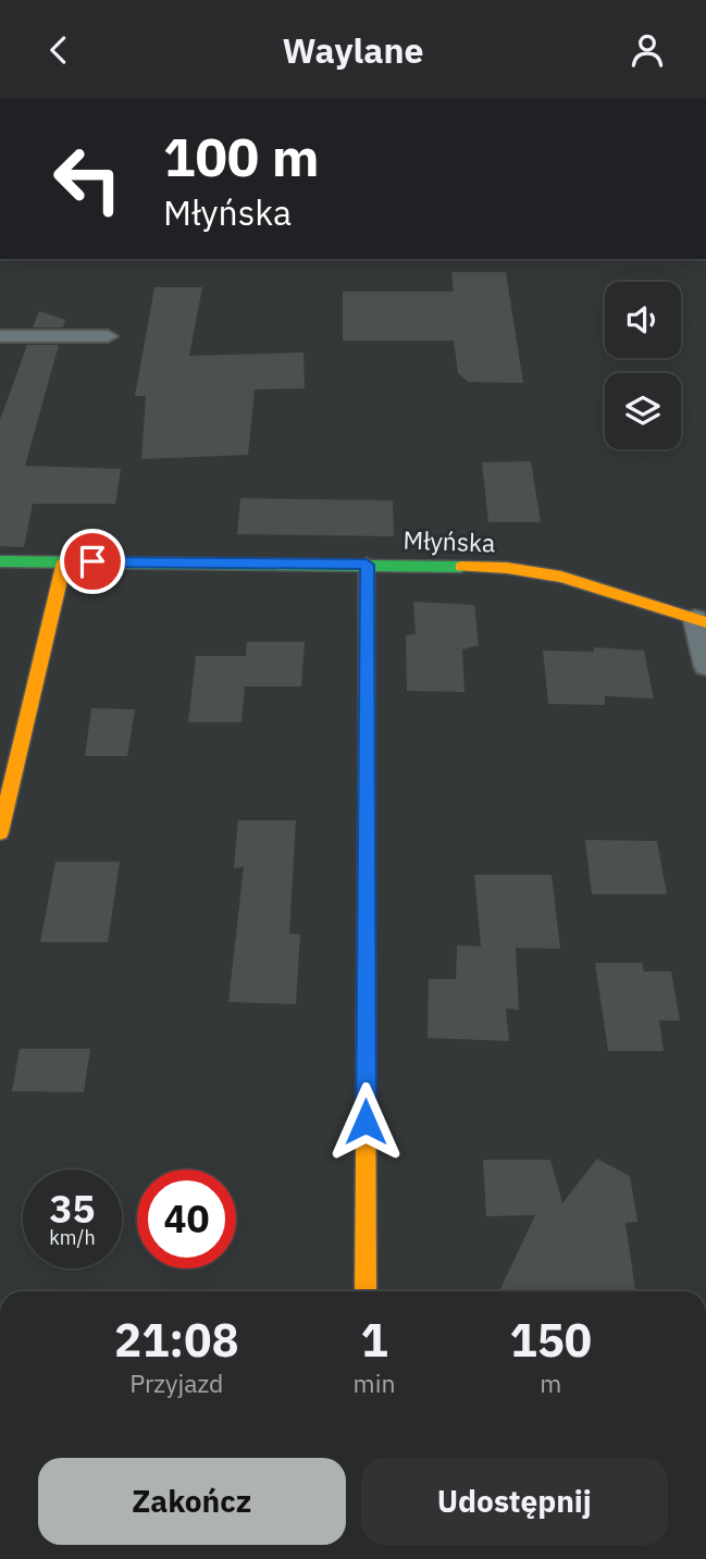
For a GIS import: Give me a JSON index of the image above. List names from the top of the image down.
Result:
{
  "streets": {
    "street": ["Młyńska"]
  },
  "page": {
    "header": "Waylane",
    "turn": ["100 m", "Młyńska"],
    "speed": "35 km/h",
    "limit": "40",
    "eta": [
      "21:08",
      "Przyjazd",
      "1",
      "min",
      "150",
      "m"
    ],
    "buttons": ["Zakończ", "Udostępnij"]
  }
}
